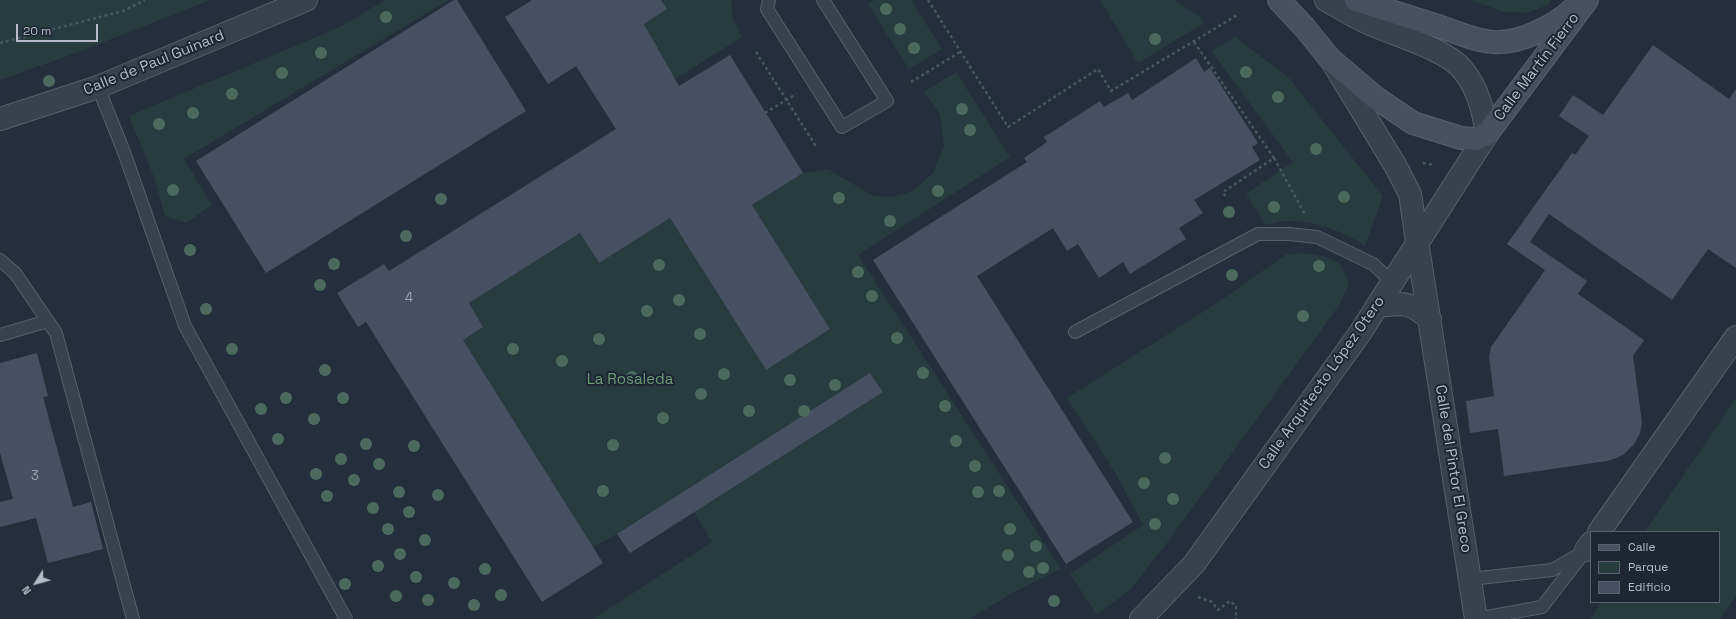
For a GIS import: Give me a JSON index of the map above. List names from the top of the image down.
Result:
{
  "streets": {
    "main road": ["Calle Martín Fierro"],
    "street": ["Calle de Paul Guinard", "Calle Arquitecto López Otero", "Calle del Pintor El Greco"]
  },
  "crossings": [
    ["Calle Martín Fierro", "Calle Arquitecto López Otero"],
    ["Calle Arquitecto López Otero", "Calle del Pintor El Greco"]
  ],
  "parks": ["La Rosaleda"],
  "house_numbers": ["4", "3"],
  "legend": ["Calle", "Parque", "Edificio"],
  "scale_bar": "20 m",
  "north": "bottom left"
}
